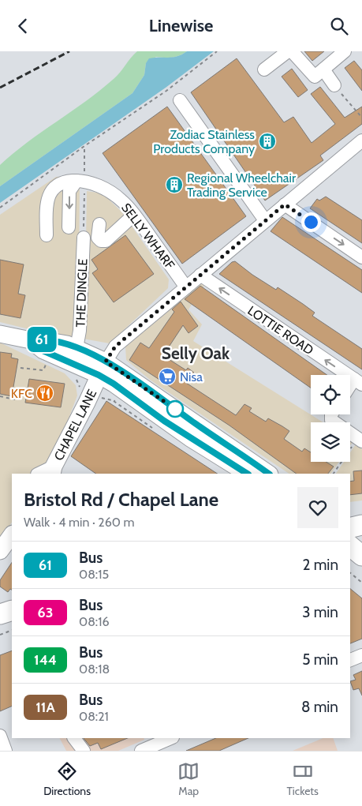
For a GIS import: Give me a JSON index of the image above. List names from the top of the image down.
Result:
{
  "streets": {
    "main road": ["CHAPEL LANE"],
    "street": ["SELLY WHARF", "THE DINGLE", "LOTTIE ROAD"]
  },
  "districts": ["Selly Oak"],
  "places": {
    "building": ["Zodiac Stainless Products Company", "Regional Wheelchair Trading Service"],
    "supermarket": ["Nisa"],
    "restaurant": ["KFC"]
  },
  "lines": ["bus line 61"],
  "page": {
    "header": "Linewise",
    "on_map": "61",
    "heading": ["Bristol Rd / Chapel Lane", "Walk · 4 min · 260 m"],
    "list": [
      {
        "mark": "61",
        "name": "Bus",
        "note": "08:15",
        "value": "2 min"
      },
      {
        "mark": "63",
        "name": "Bus",
        "note": "08:16",
        "value": "3 min"
      },
      {
        "mark": "144",
        "name": "Bus",
        "note": "08:18",
        "value": "5 min"
      },
      {
        "mark": "11A",
        "name": "Bus",
        "note": "08:21",
        "value": "8 min"
      }
    ],
    "tabs": ["Directions", "Map", "Tickets"]
  }
}
